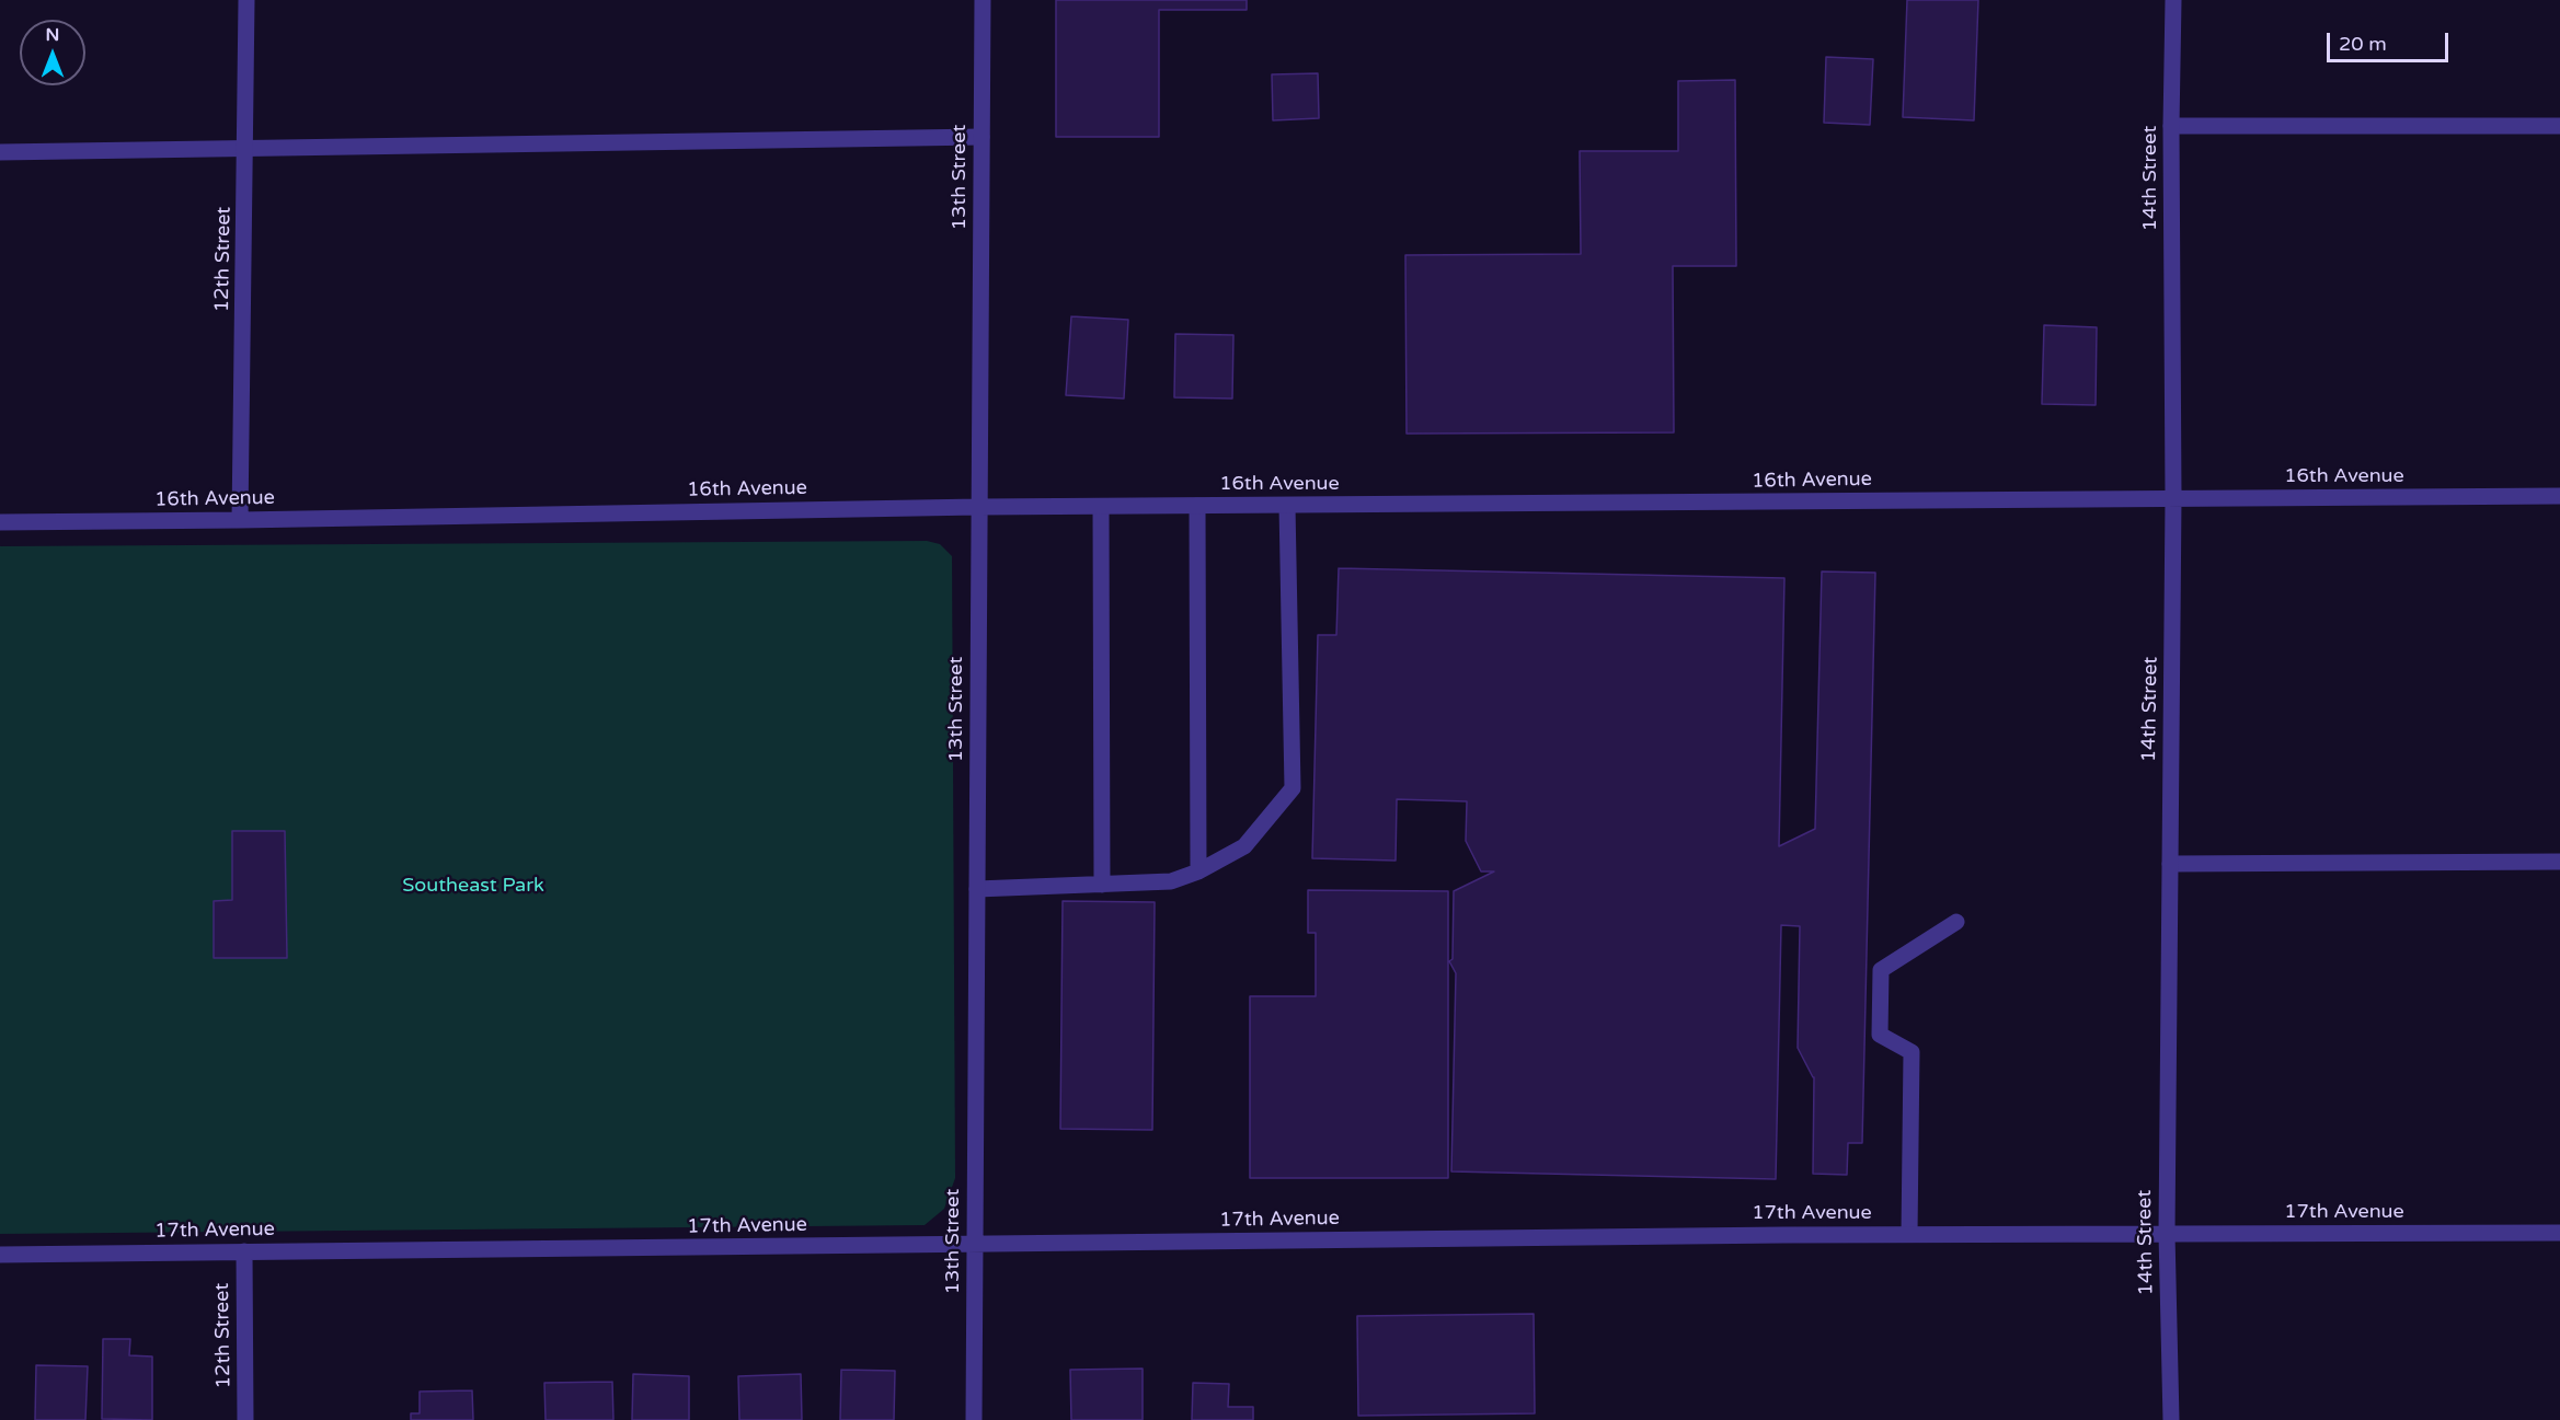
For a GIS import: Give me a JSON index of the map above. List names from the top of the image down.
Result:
{
  "streets": {
    "street": [
      "13th Street",
      "14th Street",
      "12th Street",
      "16th Avenue",
      "17th Avenue"
    ]
  },
  "crossings": [
    ["13th Street", "16th Avenue"],
    ["13th Street", "17th Avenue"],
    ["14th Street", "16th Avenue"],
    ["14th Street", "17th Avenue"],
    ["12th Street", "16th Avenue"],
    ["12th Street", "17th Avenue"]
  ],
  "parks": ["Southeast Park"],
  "scale_bar": "20 m",
  "north": "top"
}
